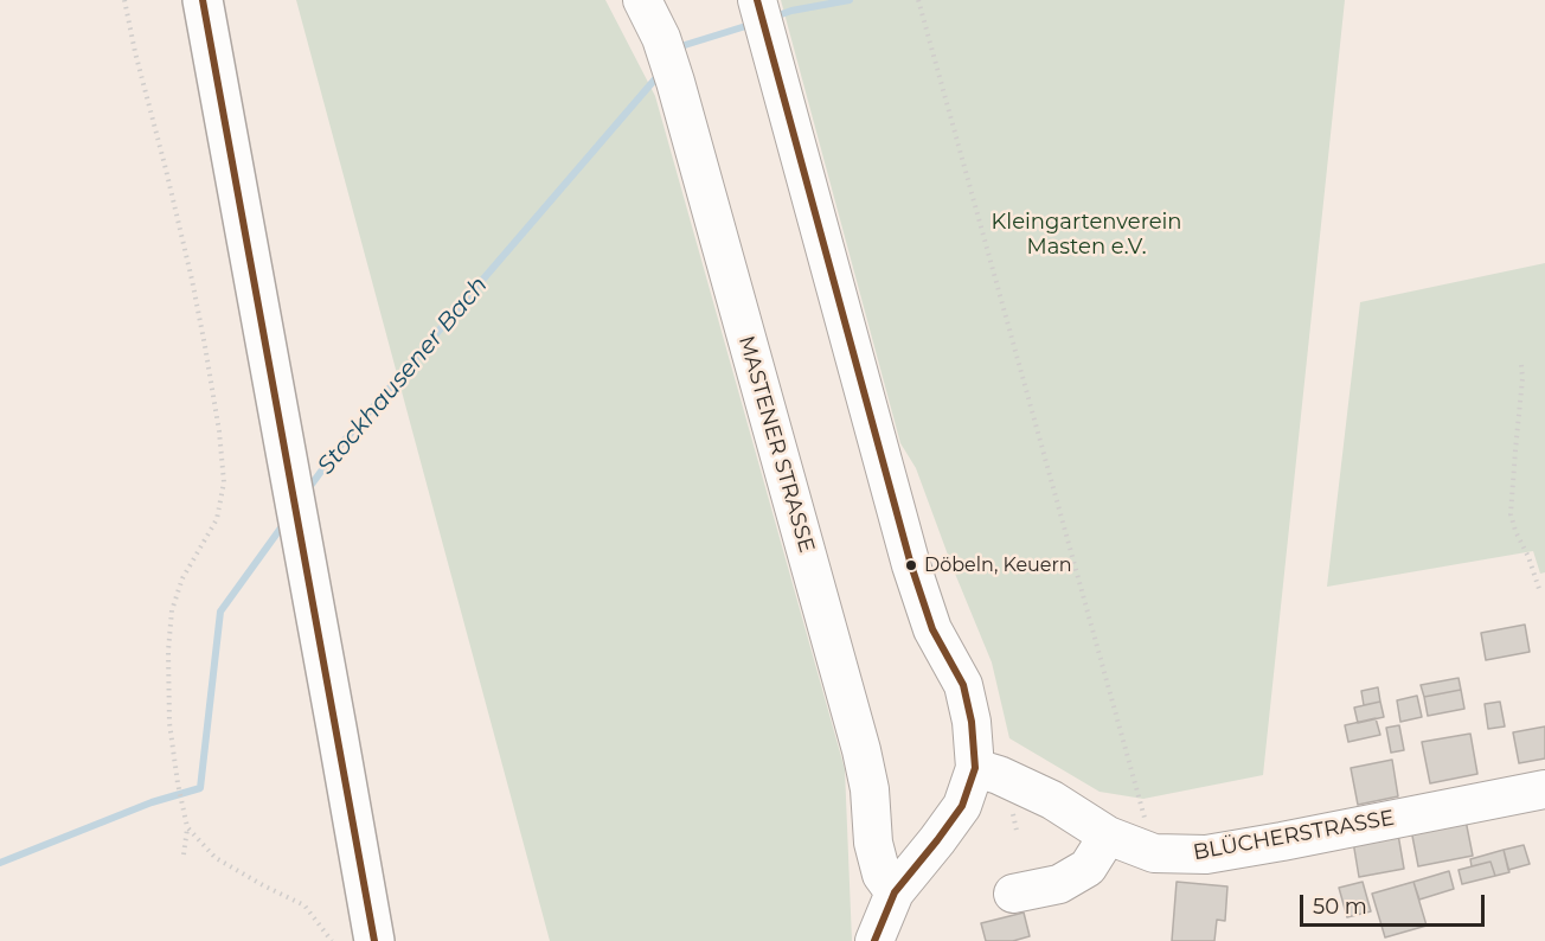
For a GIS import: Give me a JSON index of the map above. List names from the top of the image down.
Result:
{
  "streets": {
    "street": ["MASTENER STRASSE", "BLÜCHERSTRASSE"]
  },
  "water": ["Stockhausener Bach"],
  "parks": ["Kleingartenverein Masten e.V."],
  "places": ["Döbeln, Keuern"],
  "scale_bar": "50 m"
}
